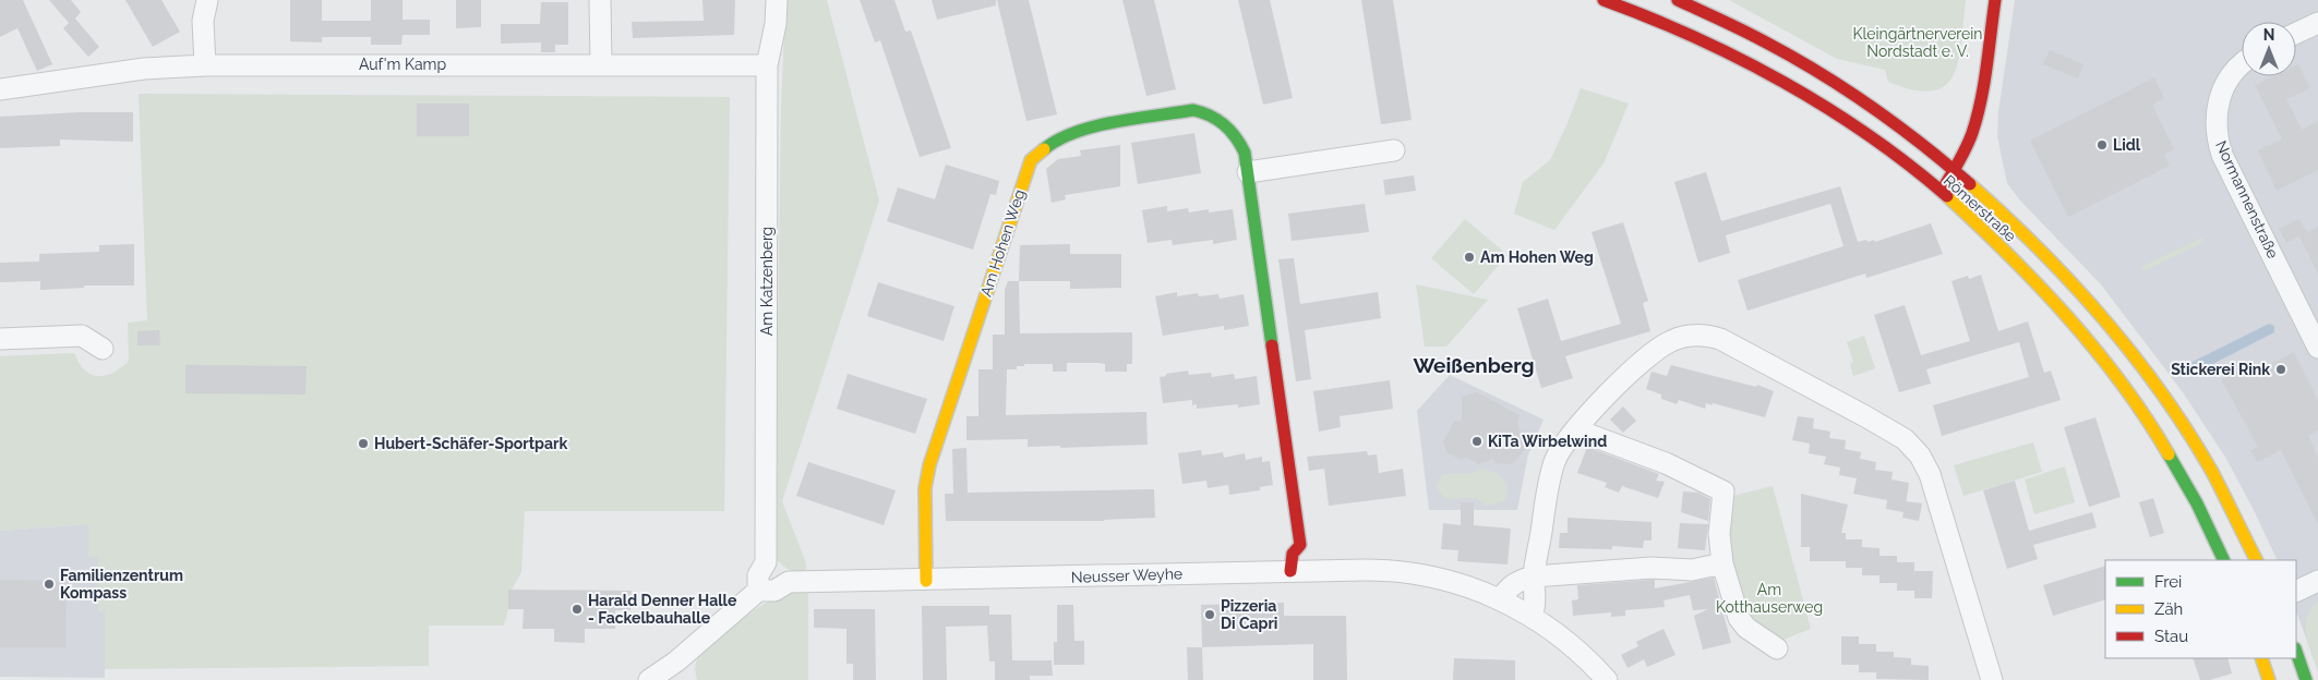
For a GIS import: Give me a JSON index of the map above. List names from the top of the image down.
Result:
{
  "streets": {
    "main road": ["Römerstraße", "Am Hohen Weg"],
    "street": [
      "Auf'm Kamp",
      "Normannenstraße",
      "Am Katzenberg",
      "Neusser Weyhe"
    ]
  },
  "crossings": [
    ["Auf'm Kamp", "Am Katzenberg"],
    ["Am Hohen Weg", "Neusser Weyhe"],
    ["Am Katzenberg", "Neusser Weyhe"]
  ],
  "districts": ["Weißenberg"],
  "parks": ["Kleingärtnerverein Nordstadt e. V.", "Am Kotthauserweg"],
  "places": [
    "Lidl",
    "Am Hohen Weg",
    "Stickerei Rink",
    "KiTa Wirbelwind",
    "Hubert-Schäfer-Sportpark",
    "Familienzentrum Kompass",
    "Harald Denner Halle - Fackelbauhalle",
    "Pizzeria Di Capri"
  ],
  "legend": ["Frei", "Zäh", "Stau"],
  "north": "top"
}
